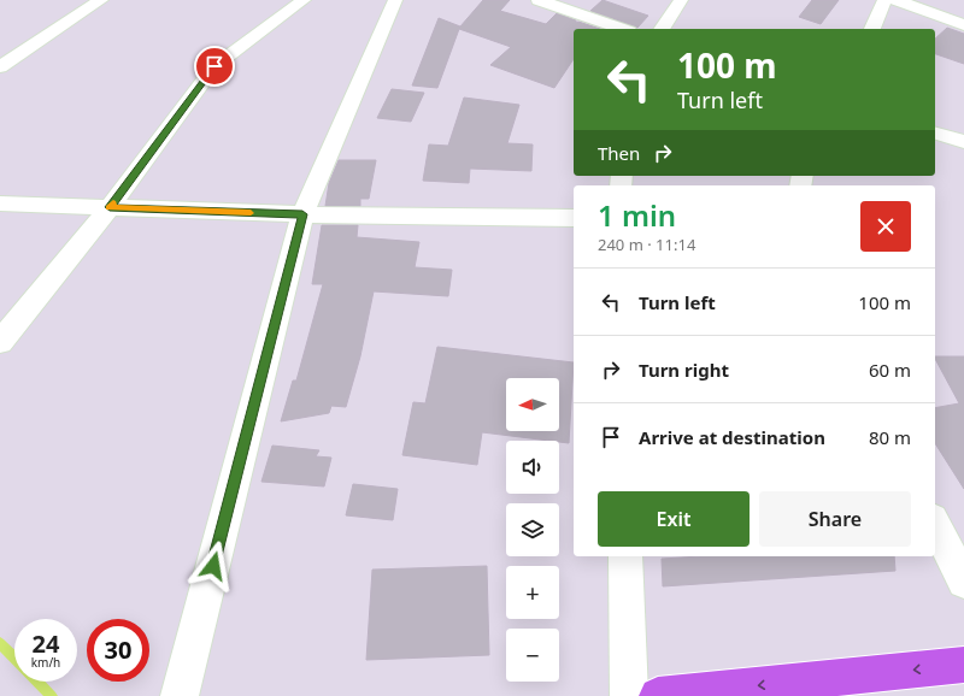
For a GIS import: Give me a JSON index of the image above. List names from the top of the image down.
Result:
{
  "north": "left",
  "page": {
    "turn": ["100 m", "Turn left"],
    "then": "Then",
    "heading": ["1 min", "240 m · 11:14"],
    "list": [
      {
        "name": "Turn left",
        "value": "100 m"
      },
      {
        "name": "Turn right",
        "value": "60 m"
      },
      {
        "name": "Arrive at destination",
        "value": "80 m"
      }
    ],
    "map_buttons": ["+", "−"],
    "buttons": ["Exit", "Share"],
    "speed": "24 km/h",
    "limit": "30"
  }
}
